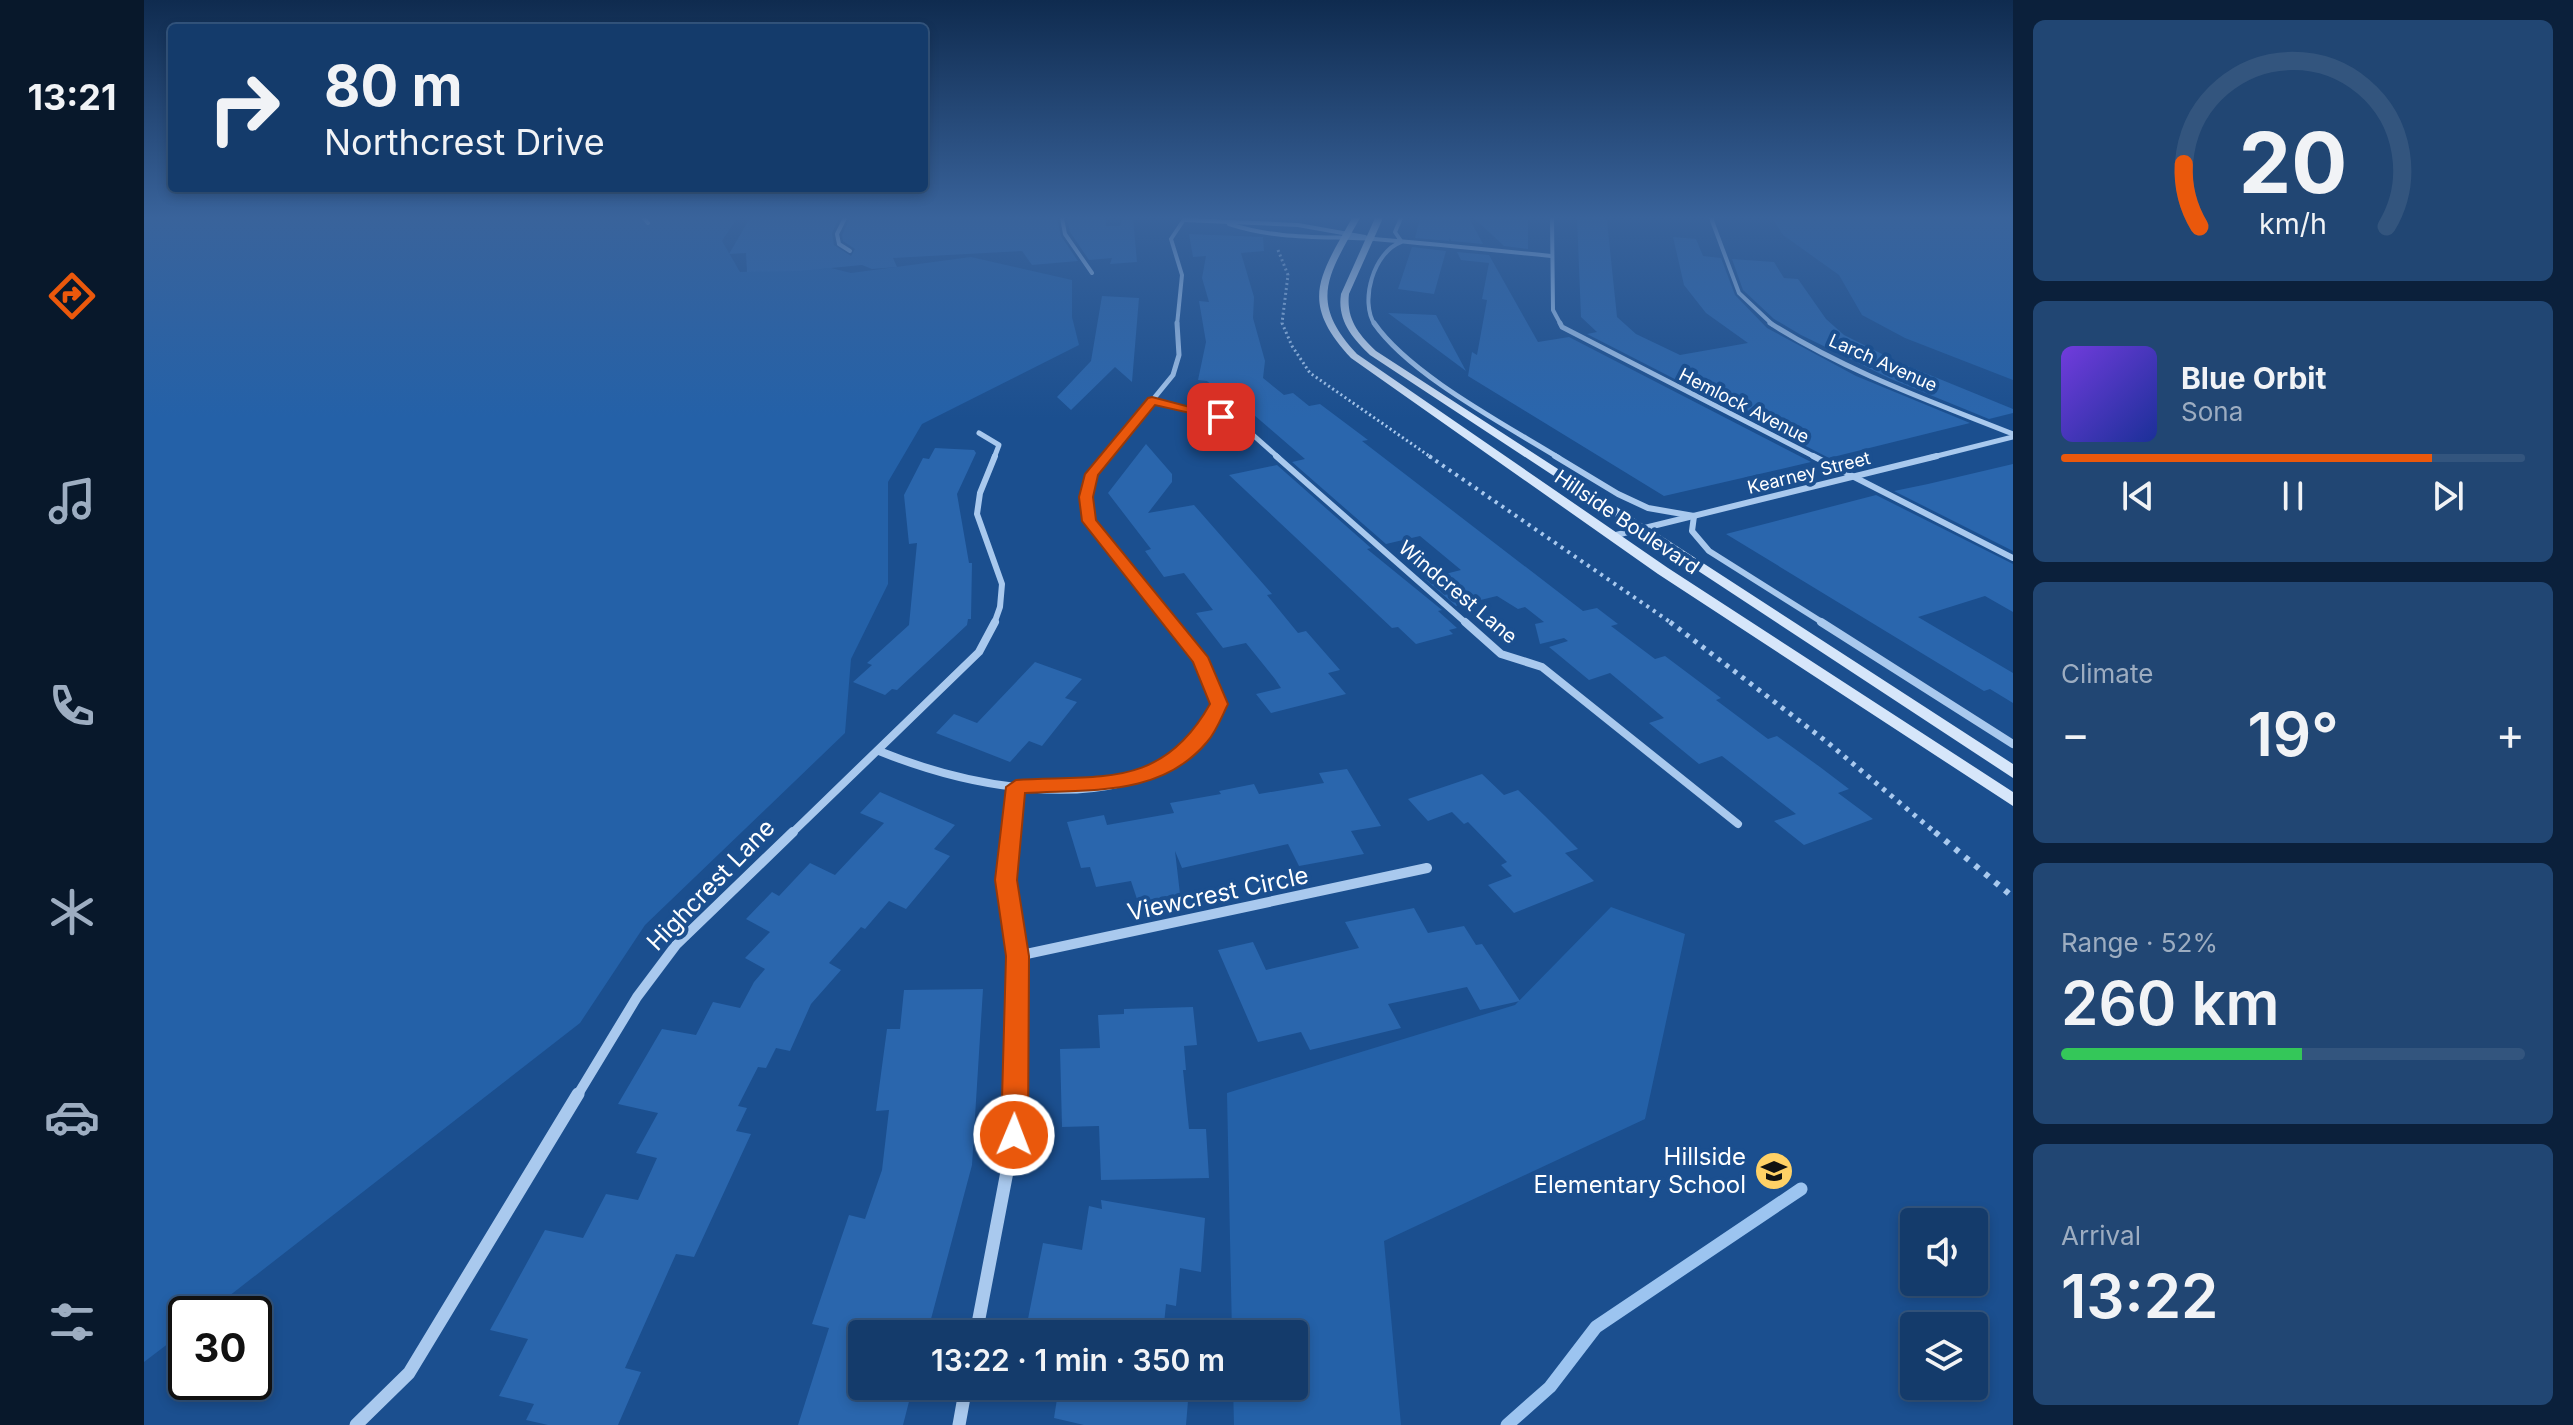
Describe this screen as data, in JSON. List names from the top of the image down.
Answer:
{
  "streets": {
    "main road": ["Hillside Boulevard"],
    "street": [
      "Larch Avenue",
      "Hemlock Avenue",
      "Kearney Street",
      "Windcrest Lane",
      "Highcrest Lane",
      "Viewcrest Circle"
    ]
  },
  "crossings": [
    ["Larch Avenue", "Kearney Street"],
    ["Hemlock Avenue", "Kearney Street"],
    ["Kearney Street", "Hillside Boulevard"]
  ],
  "places": {
    "school or university": ["Hillside Elementary School"]
  },
  "page": {
    "tabs": "13:21",
    "turn": ["80 m", "Northcrest Drive"],
    "song": ["Blue Orbit", "Sona"],
    "tile": [
      "Climate",
      ["Range · 52%", "260 km"],
      ["Arrival", "13:22"]
    ],
    "heat": ["−", "19°", "+"],
    "limit": "30",
    "trip": "13:22 · 1 min · 350 m",
    "gauge": ["20", "km/h"]
  }
}
